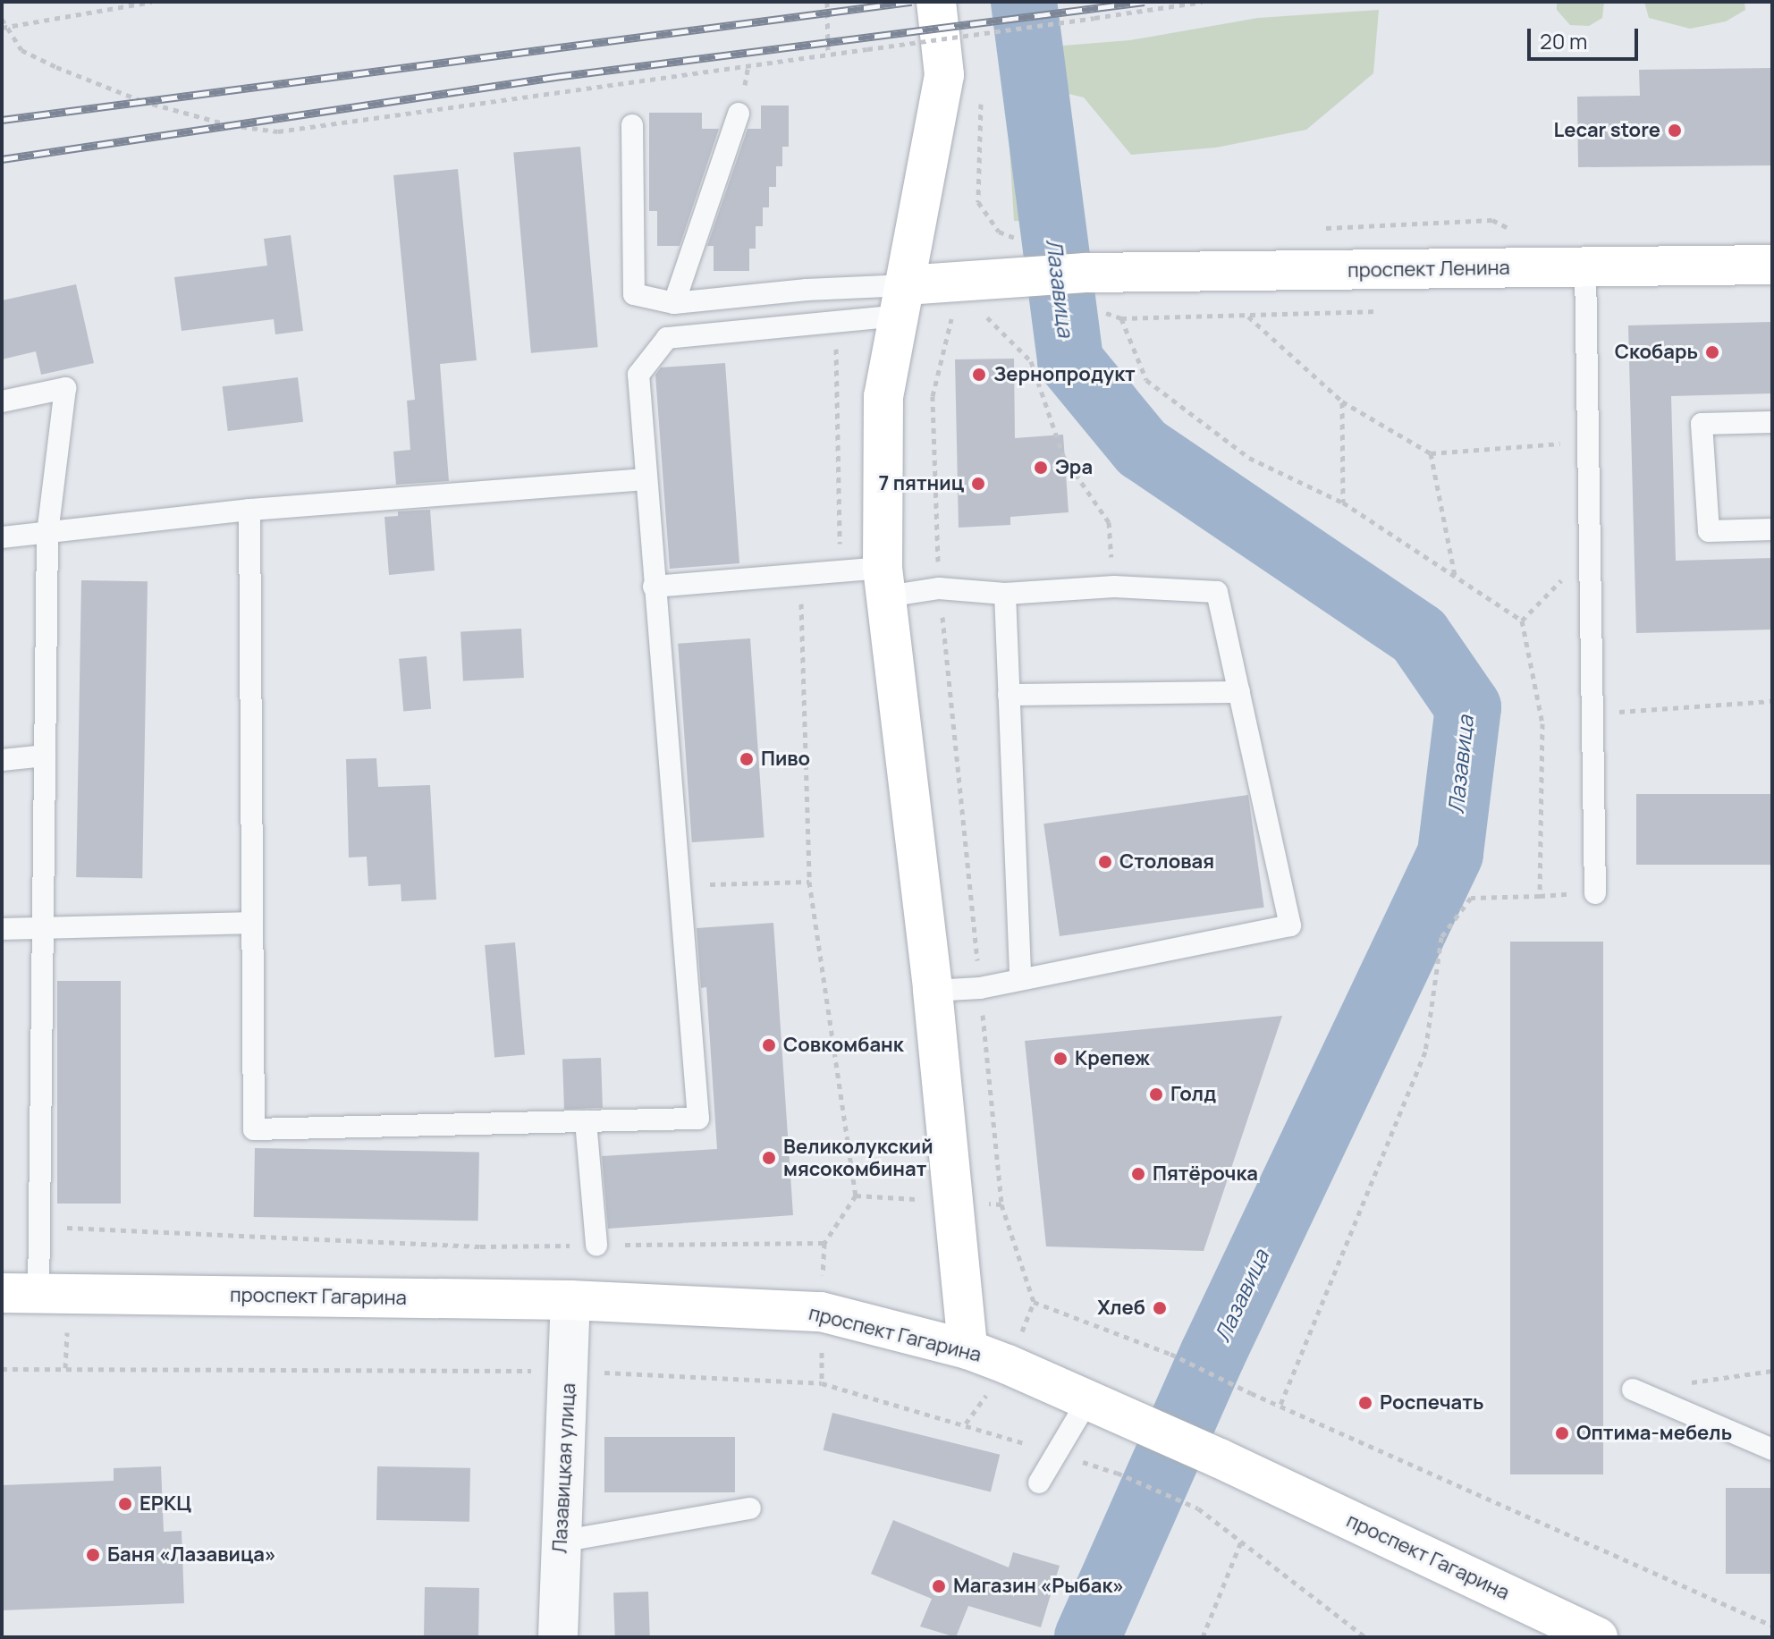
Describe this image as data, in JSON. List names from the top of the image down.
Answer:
{
  "streets": {
    "main road": ["проспект Ленина", "проспект Гагарина"],
    "street": ["Лазавицкая улица"]
  },
  "crossings": [
    ["проспект Гагарина", "Лазавицкая улица"]
  ],
  "water": ["Лазавица"],
  "places": [
    "Lecar store",
    "Скобарь",
    "Зернопродукт",
    "Эра",
    "7 пятниц",
    "Пиво",
    "Столовая",
    "Совкомбанк",
    "Крепеж",
    "Голд",
    "Великолукский мясокомбинат",
    "Пятёрочка",
    "Хлеб",
    "Роспечать",
    "Оптима-мебель",
    "ЕРКЦ",
    "Баня «Лазавица»",
    "Магазин «Рыбак»"
  ],
  "scale_bar": "20 m"
}
